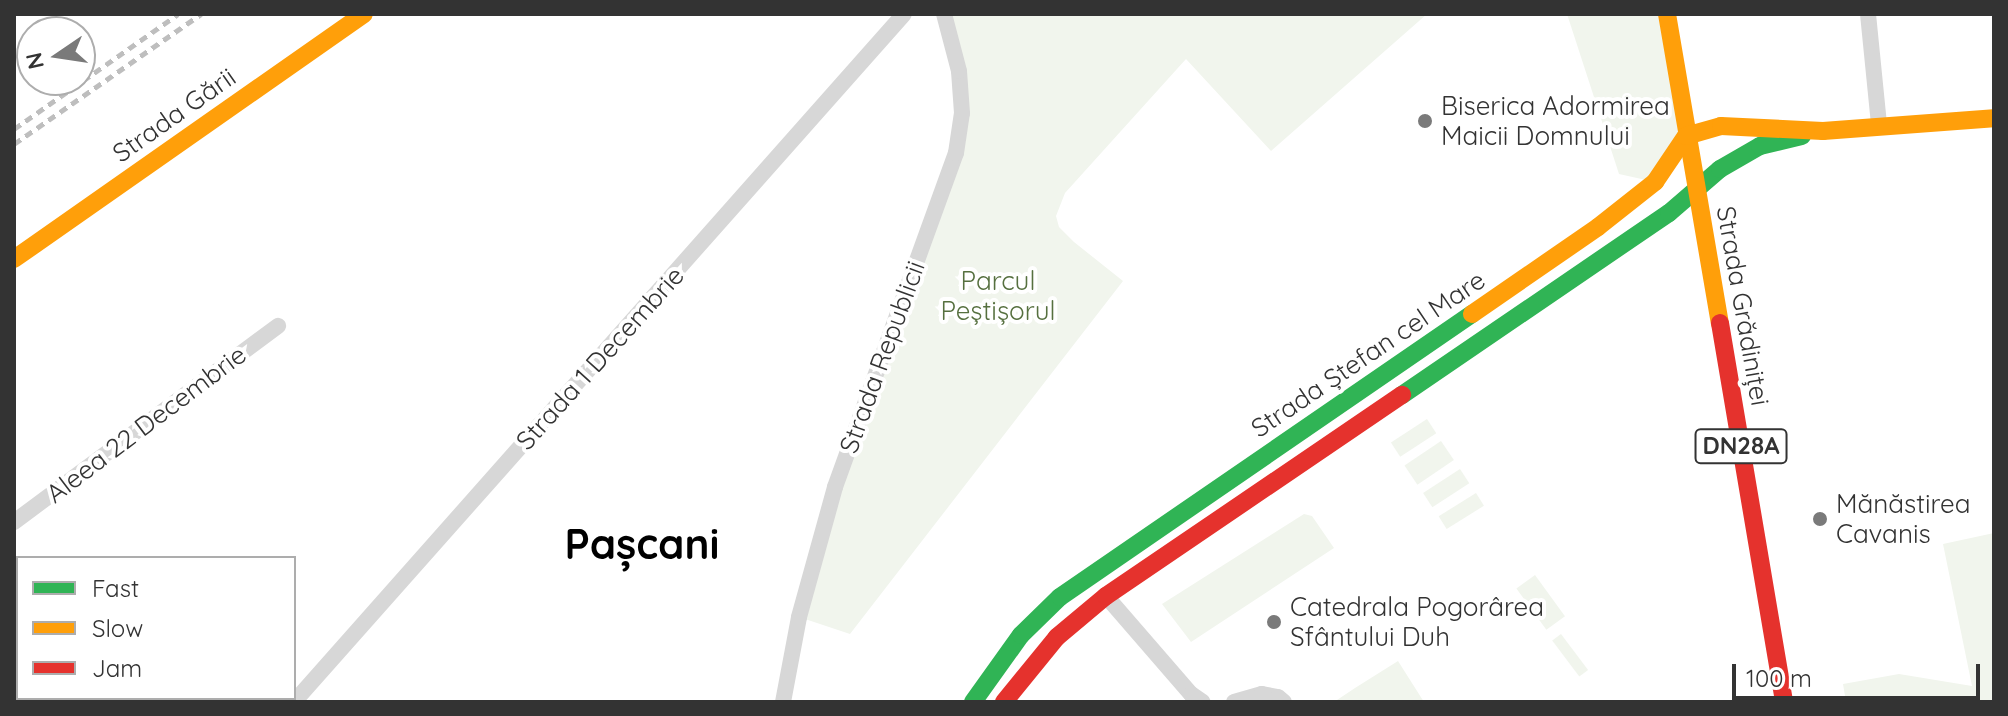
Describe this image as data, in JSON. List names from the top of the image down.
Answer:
{
  "streets": {
    "main road": [
      "Strada Gării",
      "Strada Grădiniței",
      "Strada Ștefan cel Mare",
      "DN28A"
    ],
    "street": ["Strada Republicii", "Strada 1 Decembrie", "Aleea 22 Decembrie"]
  },
  "crossings": [
    ["Strada Grădiniței", "Strada Ștefan cel Mare"]
  ],
  "districts": ["Pașcani"],
  "parks": ["Parcul Peștișorul"],
  "places": ["Biserica Adormirea Maicii Domnului", "Mănăstirea Cavanis", "Catedrala Pogorârea Sfântului Duh"],
  "legend": ["Fast", "Slow", "Jam"],
  "scale_bar": "100 m",
  "north": "left"
}
